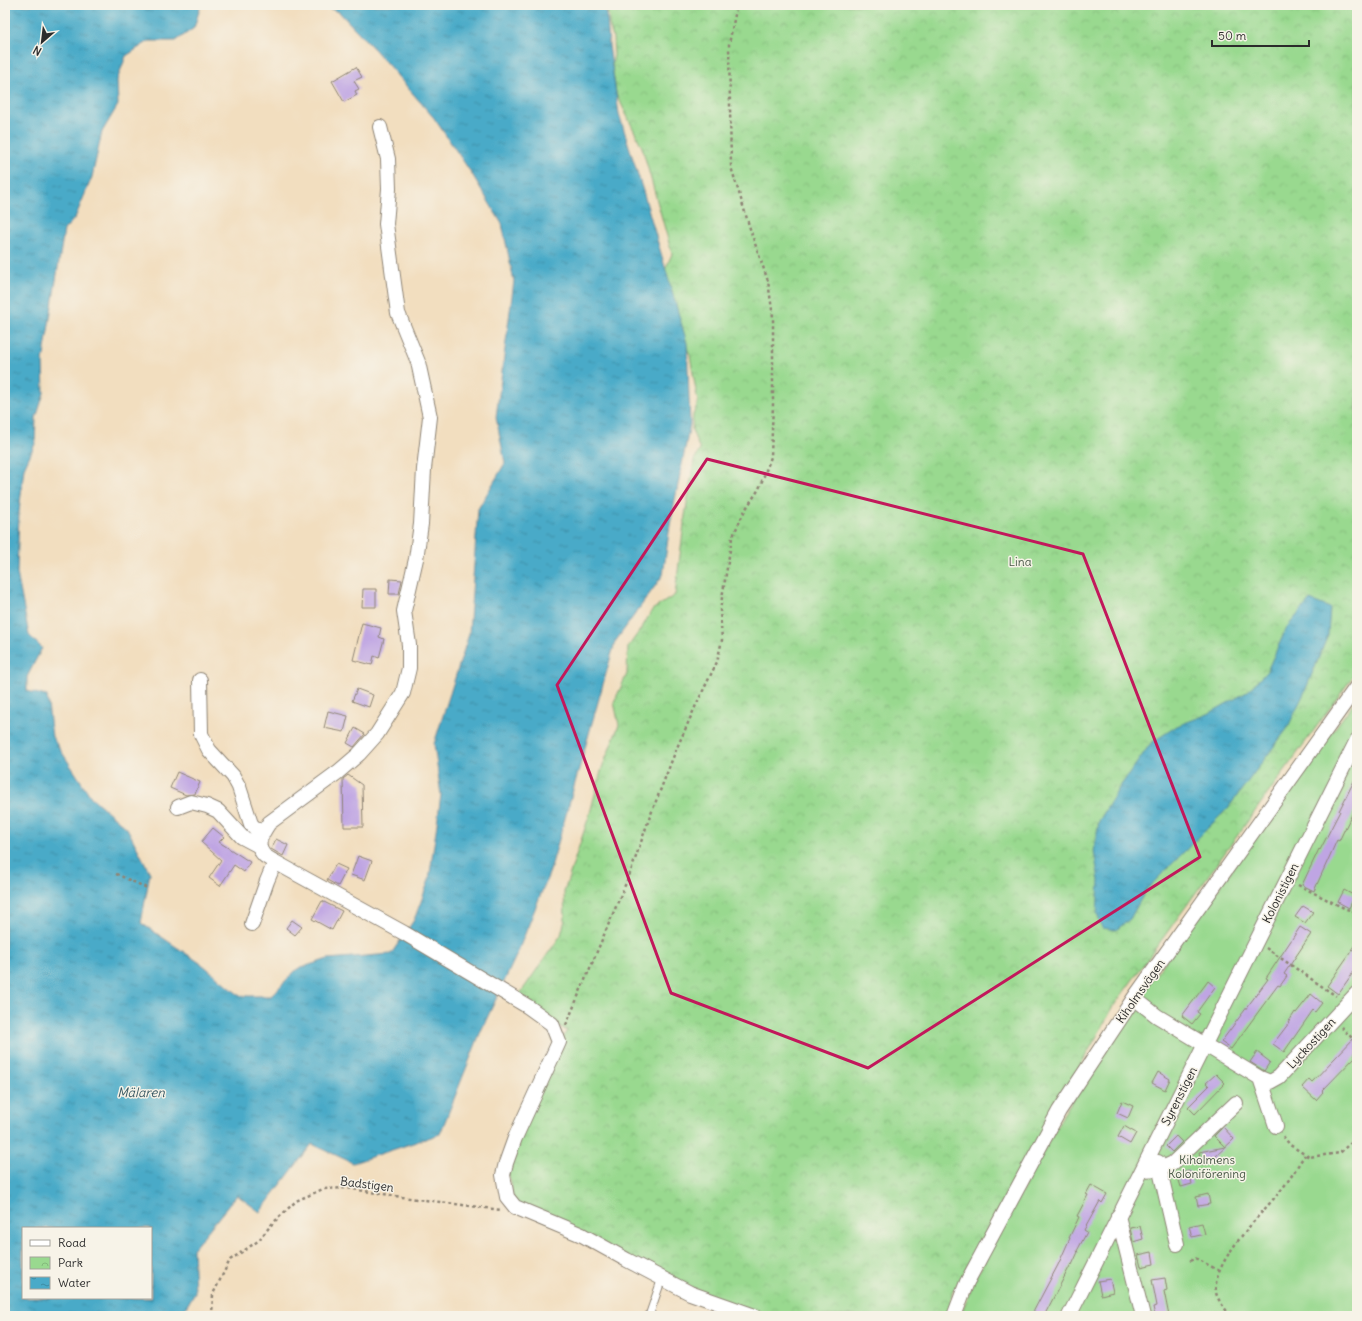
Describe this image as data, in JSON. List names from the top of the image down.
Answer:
{
  "streets": {
    "street": [
      "Kolonistigen",
      "Kiholmsvägen",
      "Lyckostigen",
      "Syrenstigen"
    ],
    "path": ["Badstigen"]
  },
  "crossings": [
    ["Kolonistigen", "Lyckostigen"],
    ["Kolonistigen", "Syrenstigen"],
    ["Kiholmsvägen", "Lyckostigen"],
    ["Lyckostigen", "Syrenstigen"]
  ],
  "water": ["Mälaren"],
  "parks": ["Lina", "Kiholmens Koloniförening"],
  "legend": ["Road", "Park", "Water"],
  "scale_bar": "50 m",
  "north": "bottom left"
}
